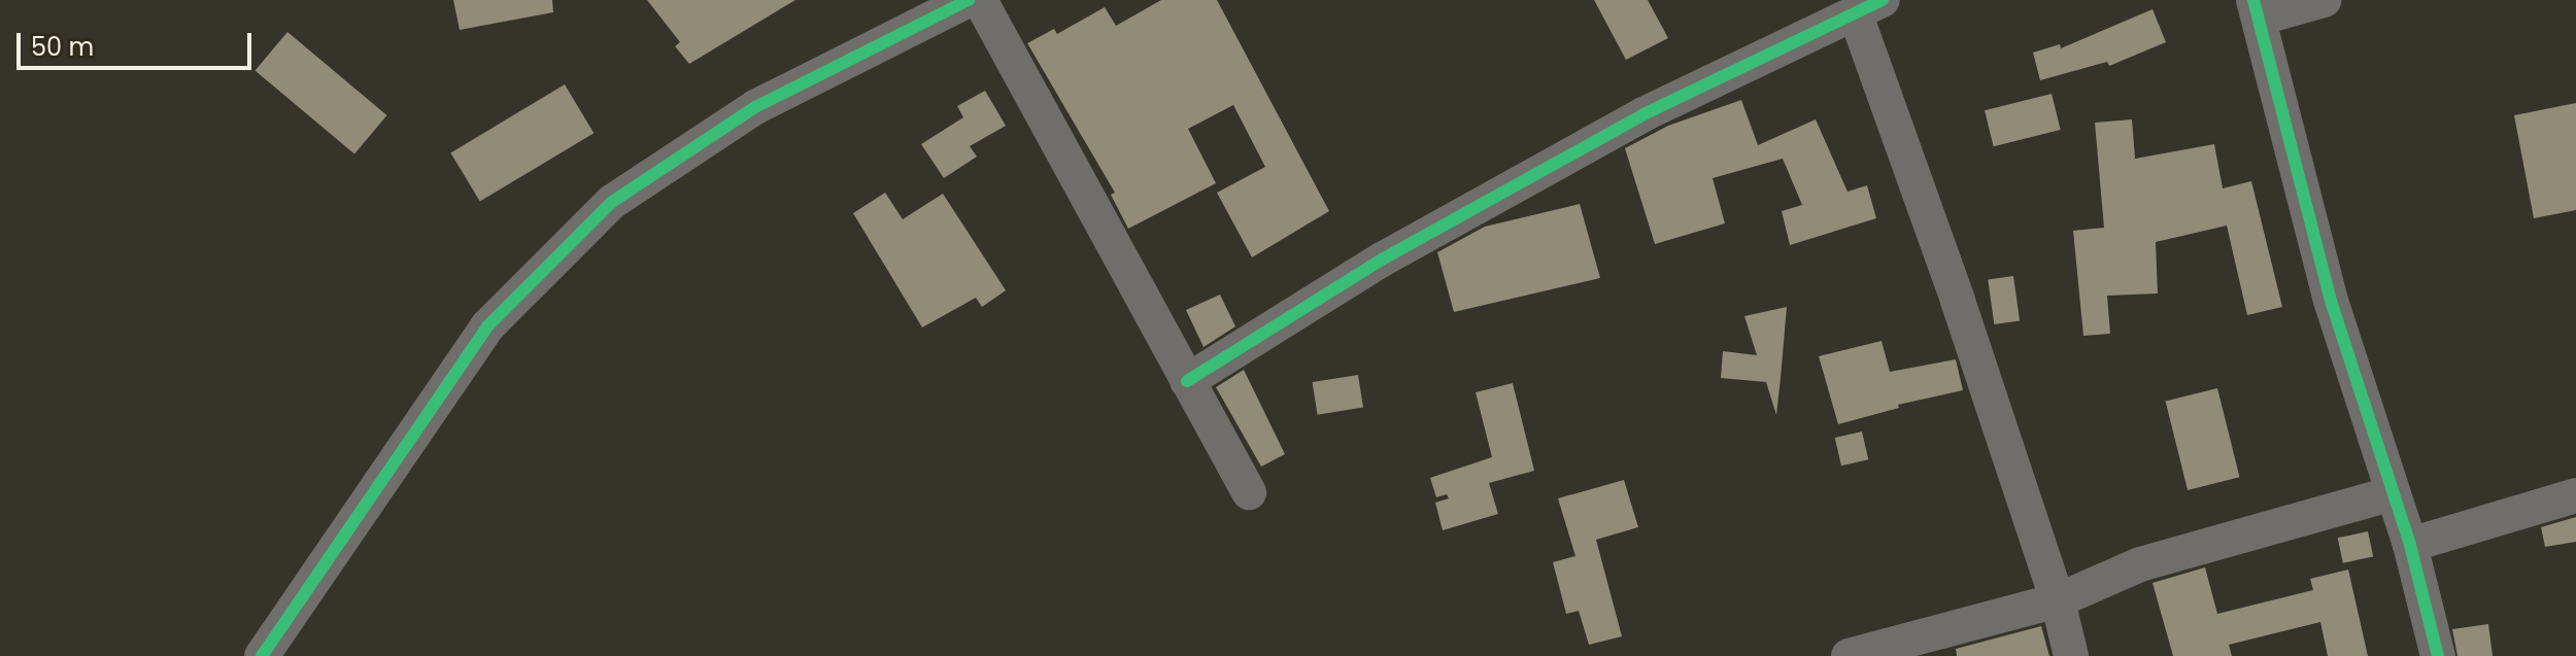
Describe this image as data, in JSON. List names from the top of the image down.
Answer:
{
  "scale_bar": "50 m"
}
